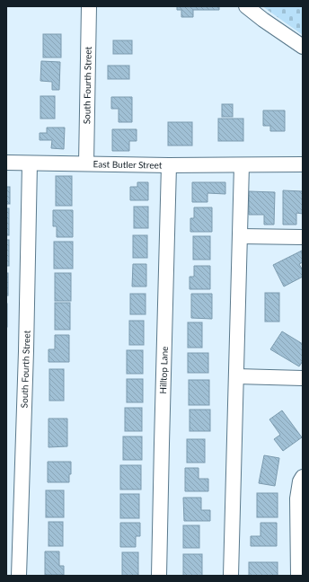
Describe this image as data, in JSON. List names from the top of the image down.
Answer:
{
  "streets": {
    "street": ["South Fourth Street", "East Butler Street", "Hilltop Lane"]
  },
  "crossings": [
    ["South Fourth Street", "East Butler Street"],
    ["East Butler Street", "Hilltop Lane"]
  ]
}
